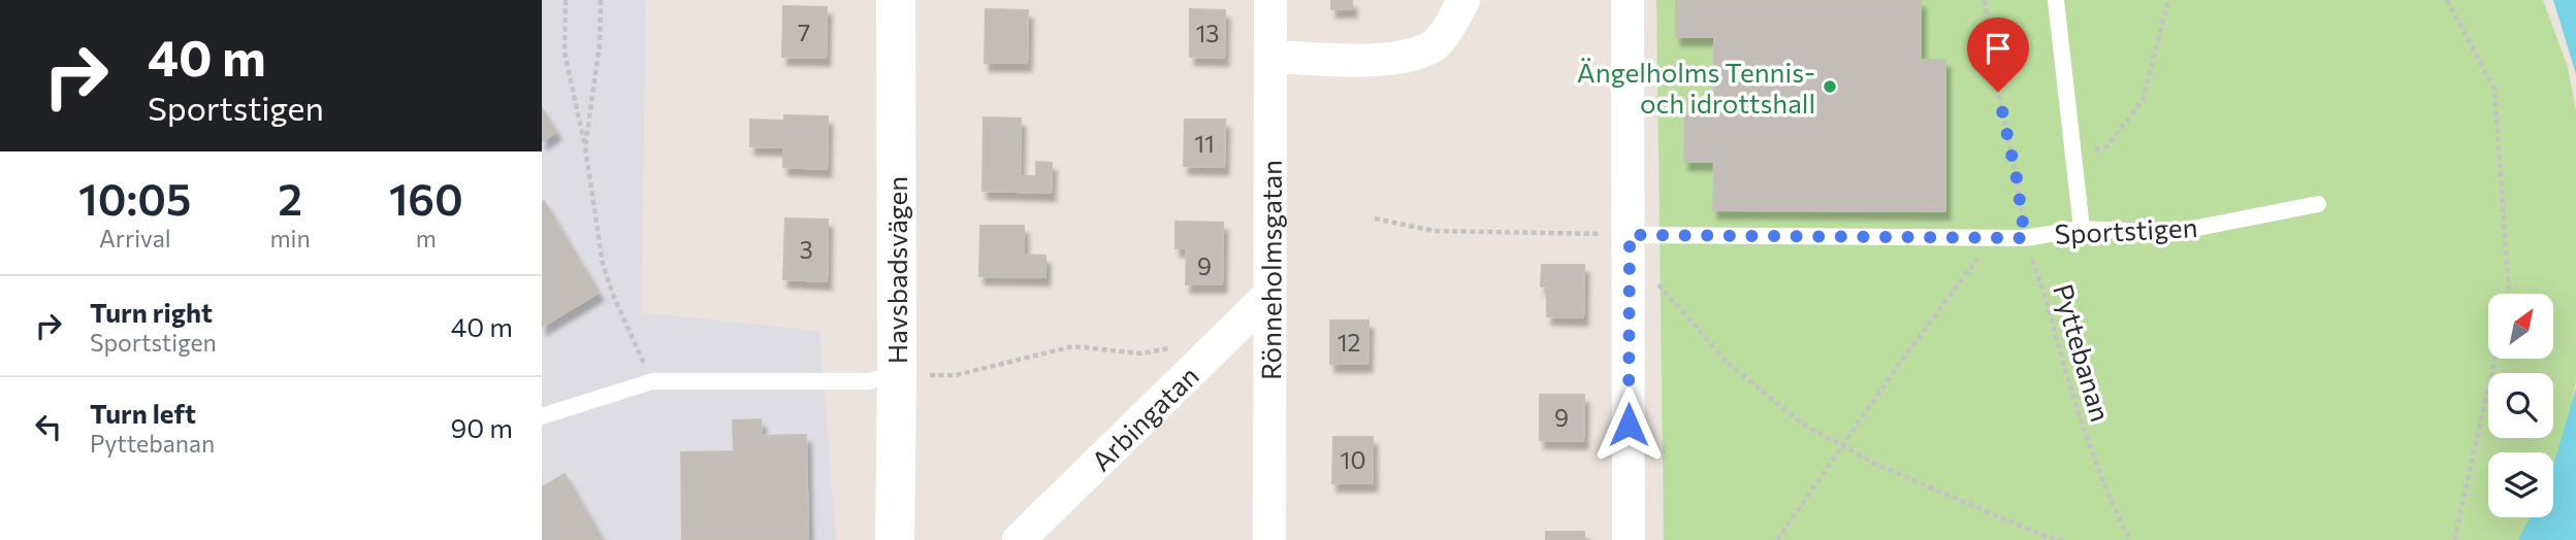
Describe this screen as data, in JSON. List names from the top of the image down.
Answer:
{
  "streets": {
    "street": ["Havsbadsvägen", "Rönneholmsgatan", "Arbingatan"],
    "lane": ["Sportstigen"],
    "path": ["Pyttebanan"]
  },
  "crossings": [
    ["Sportstigen", "Pyttebanan"],
    ["Rönneholmsgatan", "Arbingatan"]
  ],
  "places": ["Ängelholms Tennis- och idrottshall"],
  "house_numbers": [
    "7",
    "13",
    "11",
    "3",
    "9",
    "12",
    "9",
    "10"
  ],
  "north": "top right",
  "page": {
    "turn": ["40 m", "Sportstigen"],
    "eta": [
      "10:05",
      "Arrival",
      "2",
      "min",
      "160",
      "m"
    ],
    "list": [
      {
        "name": "Turn right",
        "note": "Sportstigen",
        "value": "40 m"
      },
      {
        "name": "Turn left",
        "note": "Pyttebanan",
        "value": "90 m"
      }
    ]
  }
}
